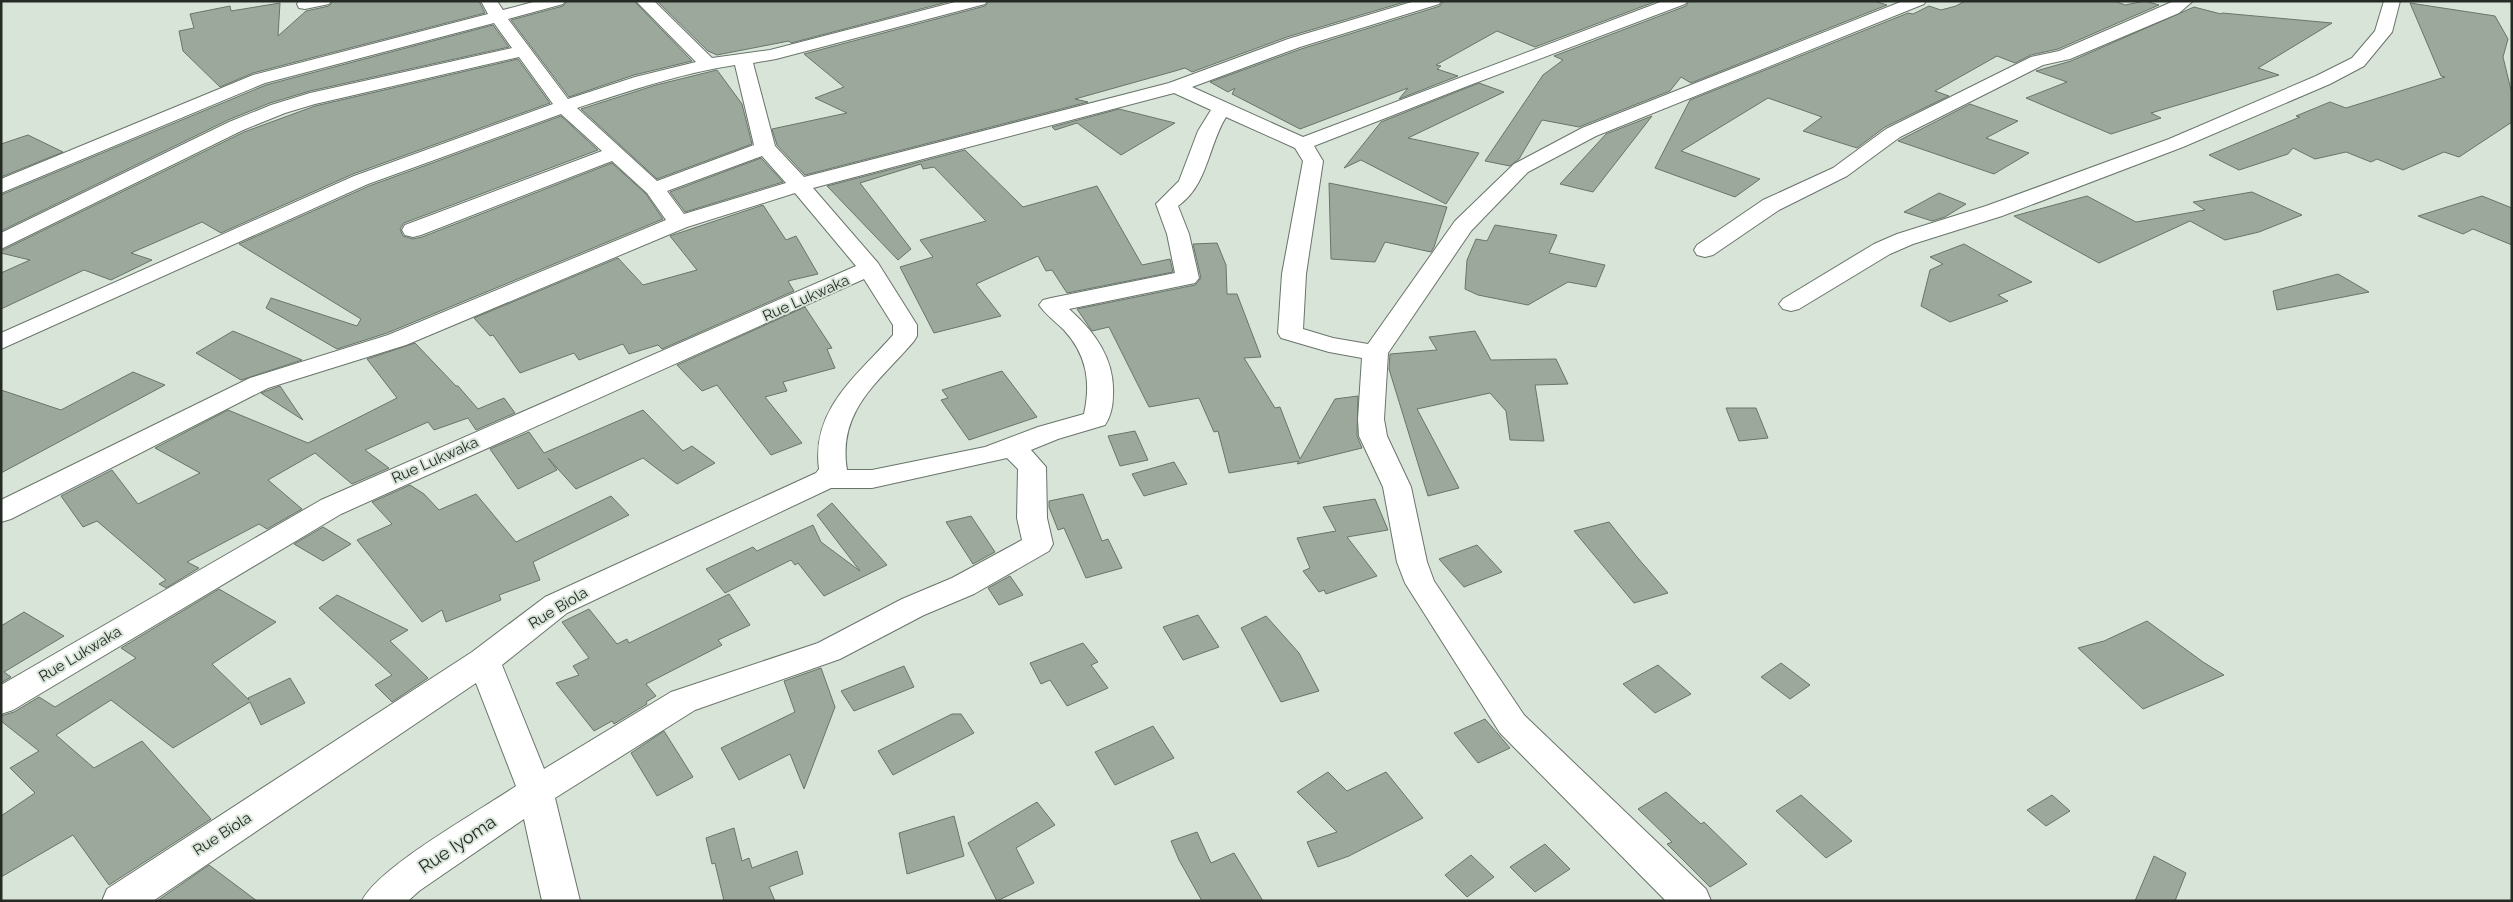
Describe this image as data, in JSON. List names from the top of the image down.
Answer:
{
  "streets": {
    "street": ["Rue Lukwaka", "Rue Biola", "Rue Iyoma"]
  }
}
